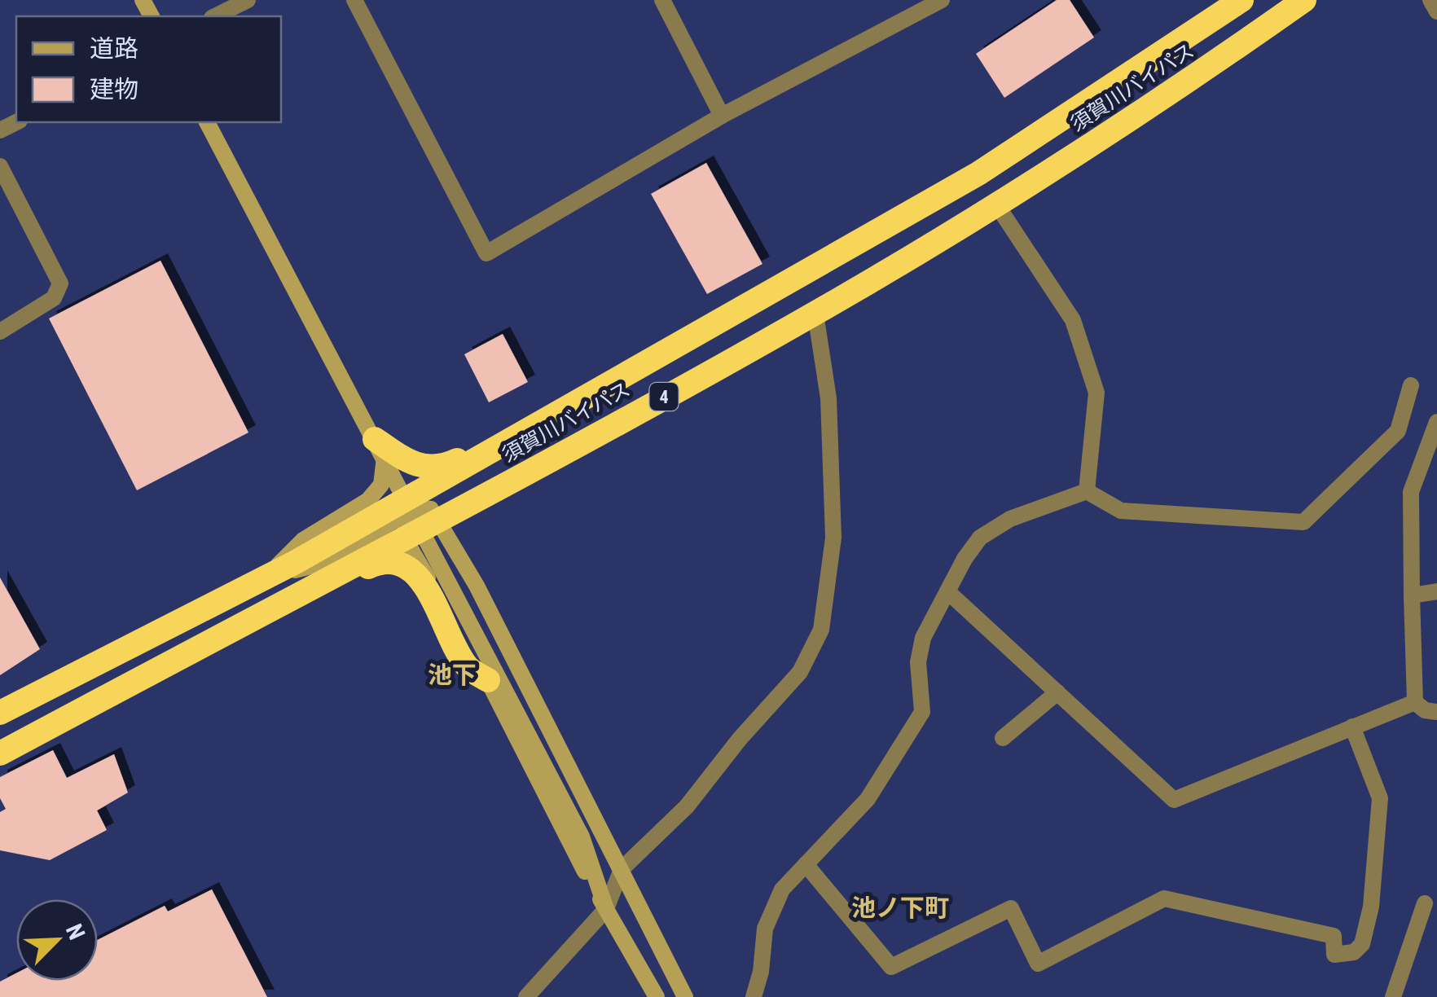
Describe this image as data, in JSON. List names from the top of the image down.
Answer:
{
  "streets": {
    "highway": ["須賀川バイパス", "4"]
  },
  "districts": ["池下", "池ノ下町"],
  "legend": ["道路", "建物"],
  "north": "top right"
}
